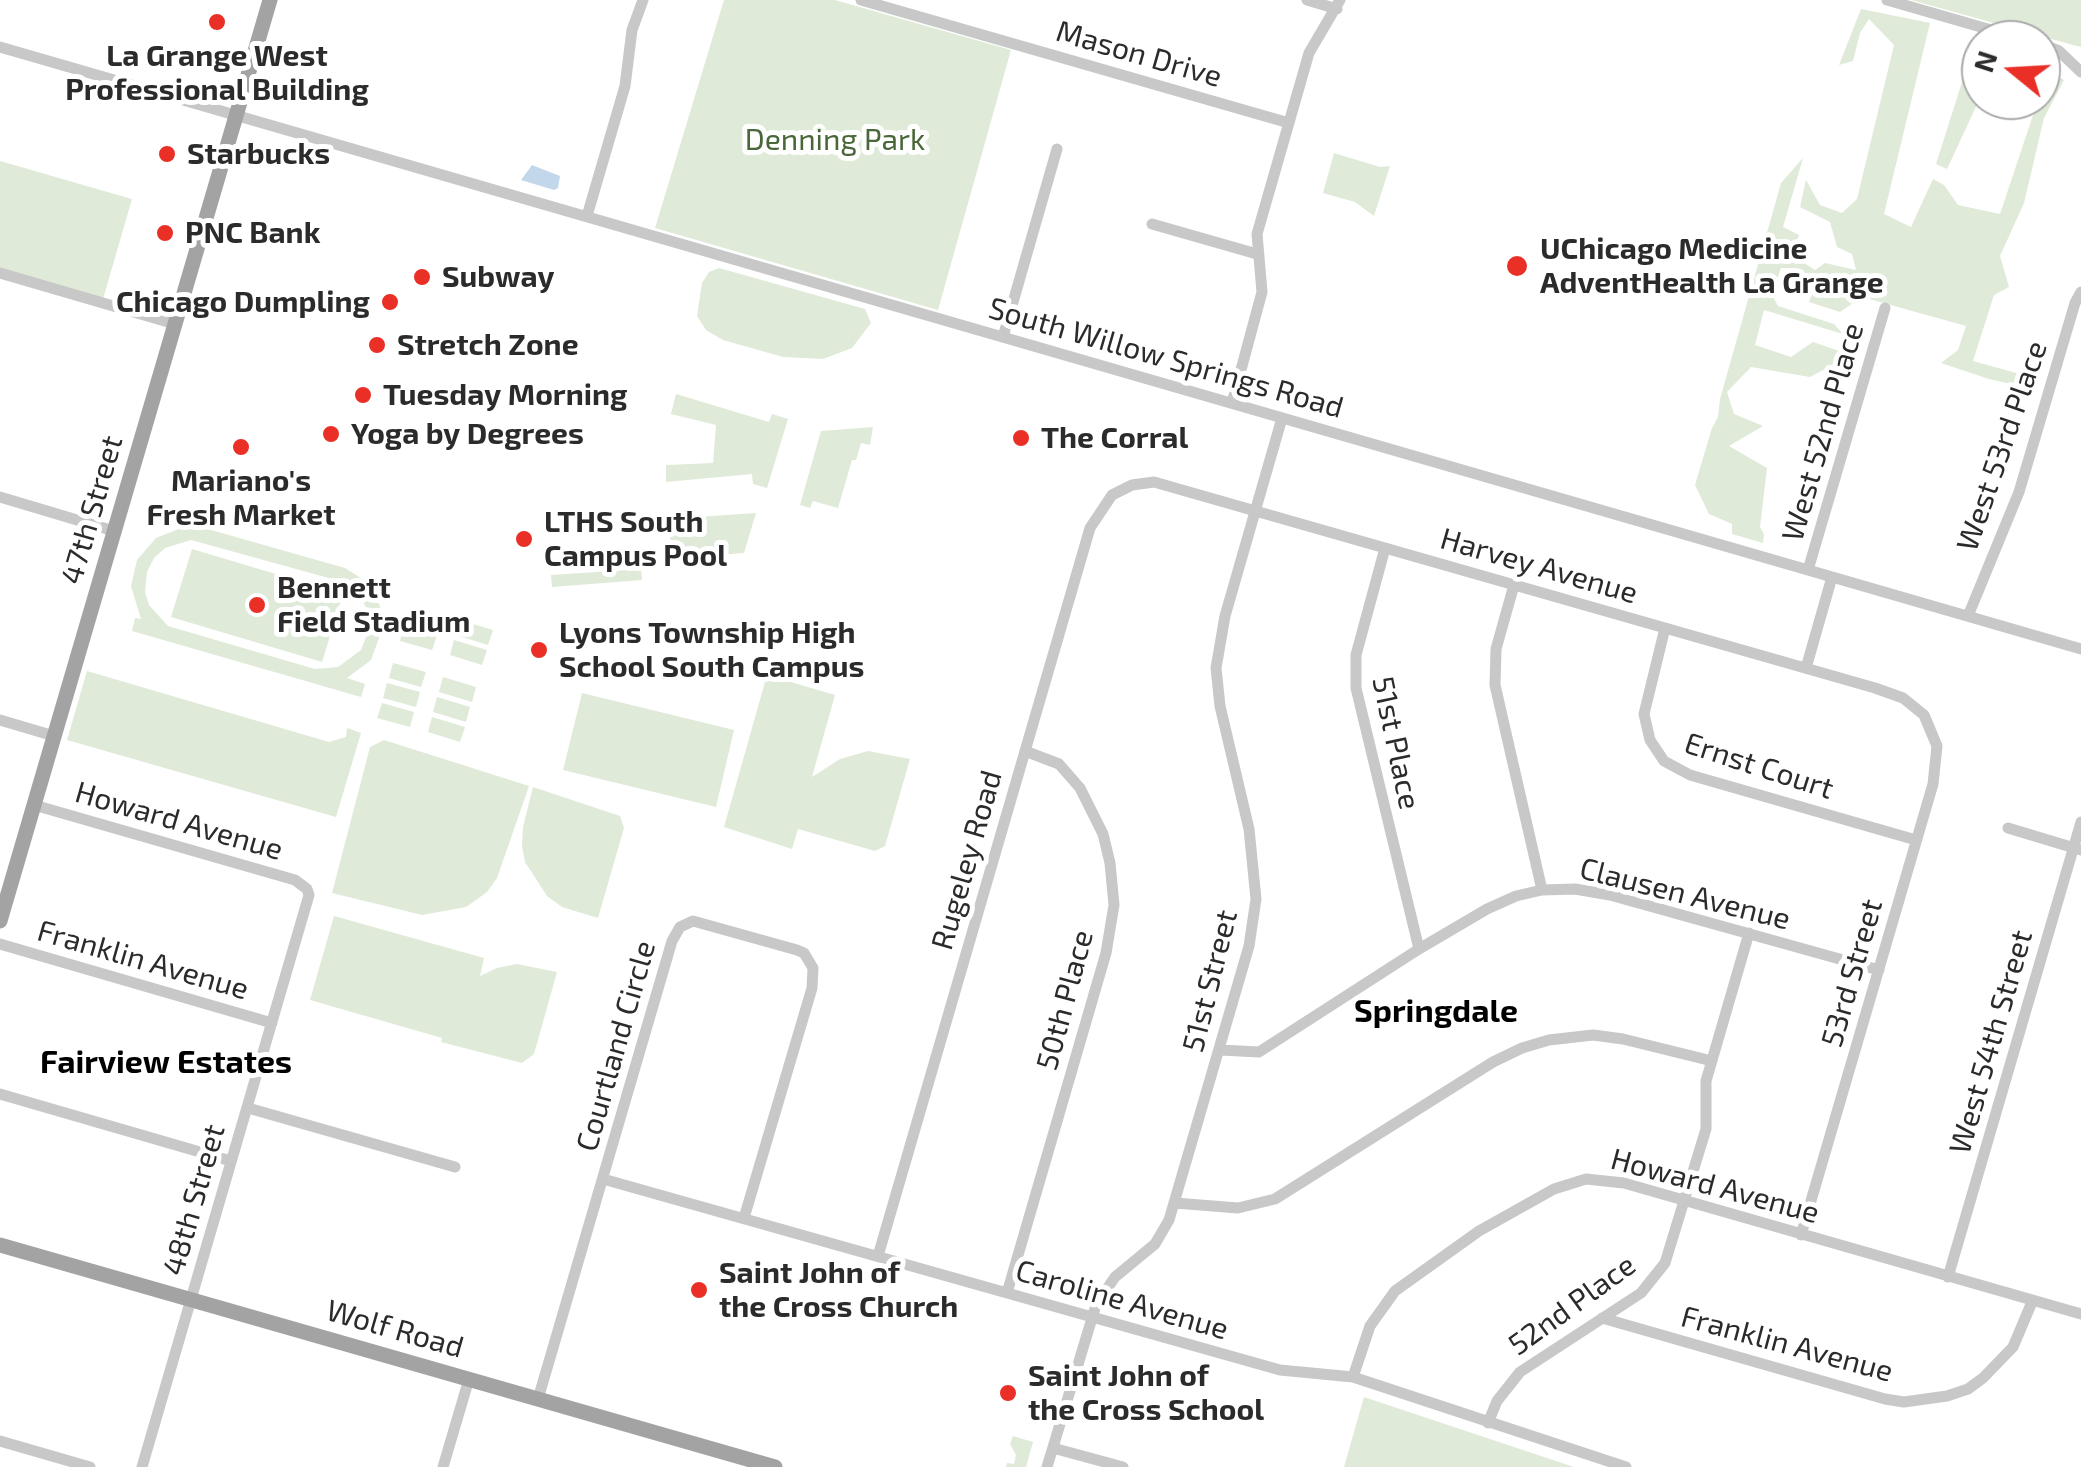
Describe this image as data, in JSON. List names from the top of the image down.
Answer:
{
  "streets": {
    "main road": ["47th Street", "Wolf Road"],
    "street": [
      "Mason Drive",
      "South Willow Springs Road",
      "West 52nd Place",
      "West 53rd Place",
      "Harvey Avenue",
      "51st Place",
      "Ernst Court",
      "Howard Avenue",
      "Rugeley Road",
      "Clausen Avenue",
      "Franklin Avenue",
      "53rd Street",
      "51st Street",
      "50th Place",
      "West 54th Street",
      "Courtland Circle",
      "48th Street",
      "Caroline Avenue",
      "52nd Place"
    ]
  },
  "crossings": [
    ["South Willow Springs Road", "West 52nd Place"],
    ["South Willow Springs Road", "West 53rd Place"],
    ["South Willow Springs Road", "47th Street"],
    ["South Willow Springs Road", "51st Street"],
    ["47th Street", "Howard Avenue"],
    ["Harvey Avenue", "51st Place"],
    ["Harvey Avenue", "Ernst Court"],
    ["Harvey Avenue", "Rugeley Road"],
    ["Harvey Avenue", "53rd Street"],
    ["Harvey Avenue", "51st Street"],
    ["51st Place", "Clausen Avenue"],
    ["Ernst Court", "53rd Street"],
    ["Howard Avenue", "Franklin Avenue"],
    ["Howard Avenue", "53rd Street"],
    ["Howard Avenue", "West 54th Street"],
    ["Howard Avenue", "48th Street"],
    ["Howard Avenue", "Caroline Avenue"],
    ["Howard Avenue", "52nd Place"],
    ["Rugeley Road", "50th Place"],
    ["Rugeley Road", "Caroline Avenue"],
    ["Clausen Avenue", "53rd Street"],
    ["Clausen Avenue", "51st Street"],
    ["Clausen Avenue", "52nd Place"],
    ["Franklin Avenue", "48th Street"],
    ["Franklin Avenue", "52nd Place"],
    ["51st Street", "Caroline Avenue"],
    ["50th Place", "Caroline Avenue"],
    ["Courtland Circle", "Caroline Avenue"],
    ["Courtland Circle", "Wolf Road"],
    ["48th Street", "Wolf Road"],
    ["Caroline Avenue", "52nd Place"]
  ],
  "districts": ["Springdale", "Fairview Estates"],
  "parks": ["Denning Park"],
  "places": [
    "La Grange West Professional Building",
    "Starbucks",
    "PNC Bank",
    "UChicago Medicine AdventHealth La Grange",
    "Subway",
    "Chicago Dumpling",
    "Stretch Zone",
    "Tuesday Morning",
    "Yoga by Degrees",
    "The Corral",
    "Mariano's Fresh Market",
    "LTHS South Campus Pool",
    "Bennett Field Stadium",
    "Lyons Township High School South Campus",
    "Saint John of the Cross Church",
    "Saint John of the Cross School"
  ],
  "north": "left"
}
